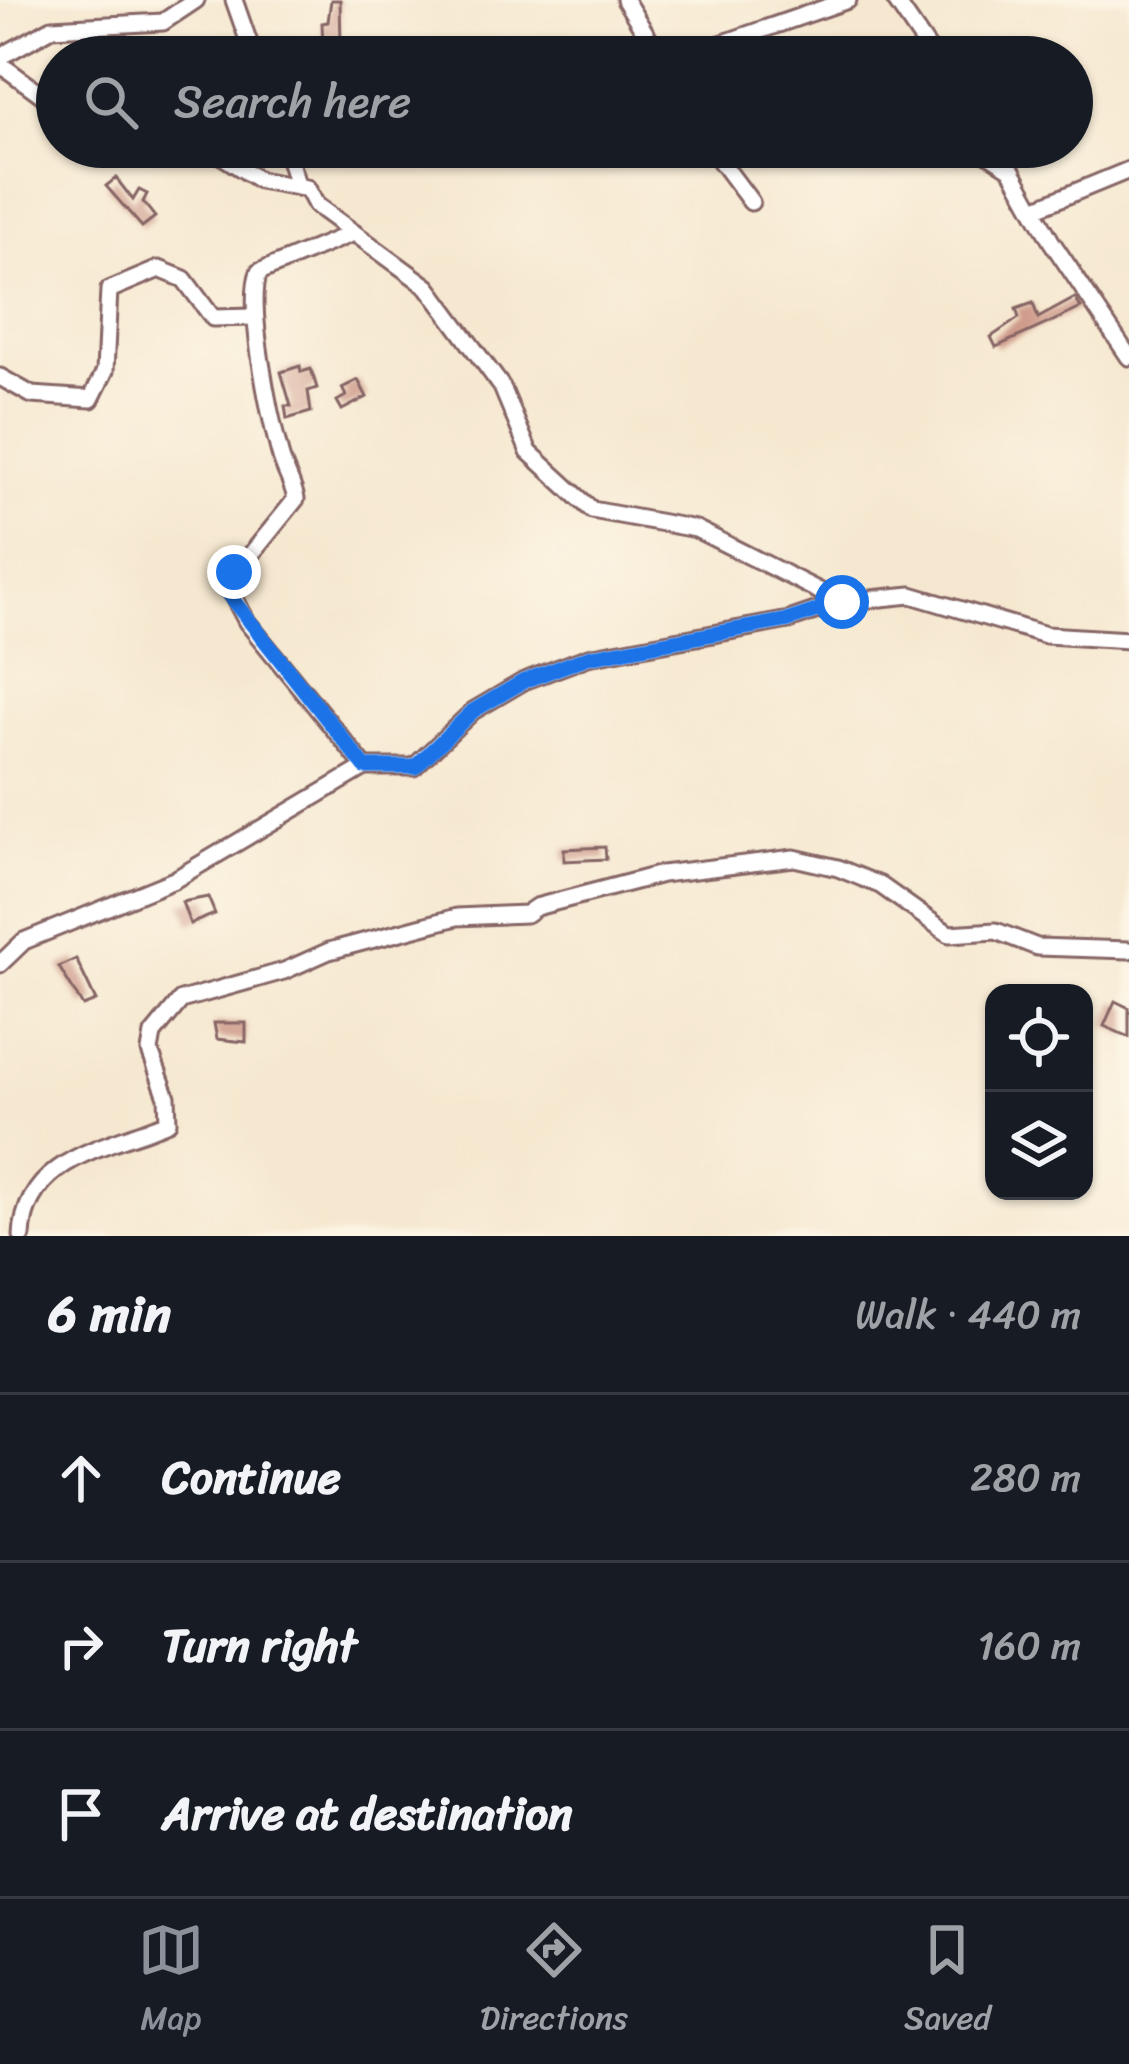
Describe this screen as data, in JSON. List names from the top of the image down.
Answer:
{
  "page": {
    "search": "Search here",
    "heading": ["6 min", "Walk · 440 m"],
    "list": [
      ["Continue", "280 m"],
      ["Turn right", "160 m"],
      "Arrive at destination"
    ],
    "nav": ["Map", "Directions", "Saved"]
  }
}
